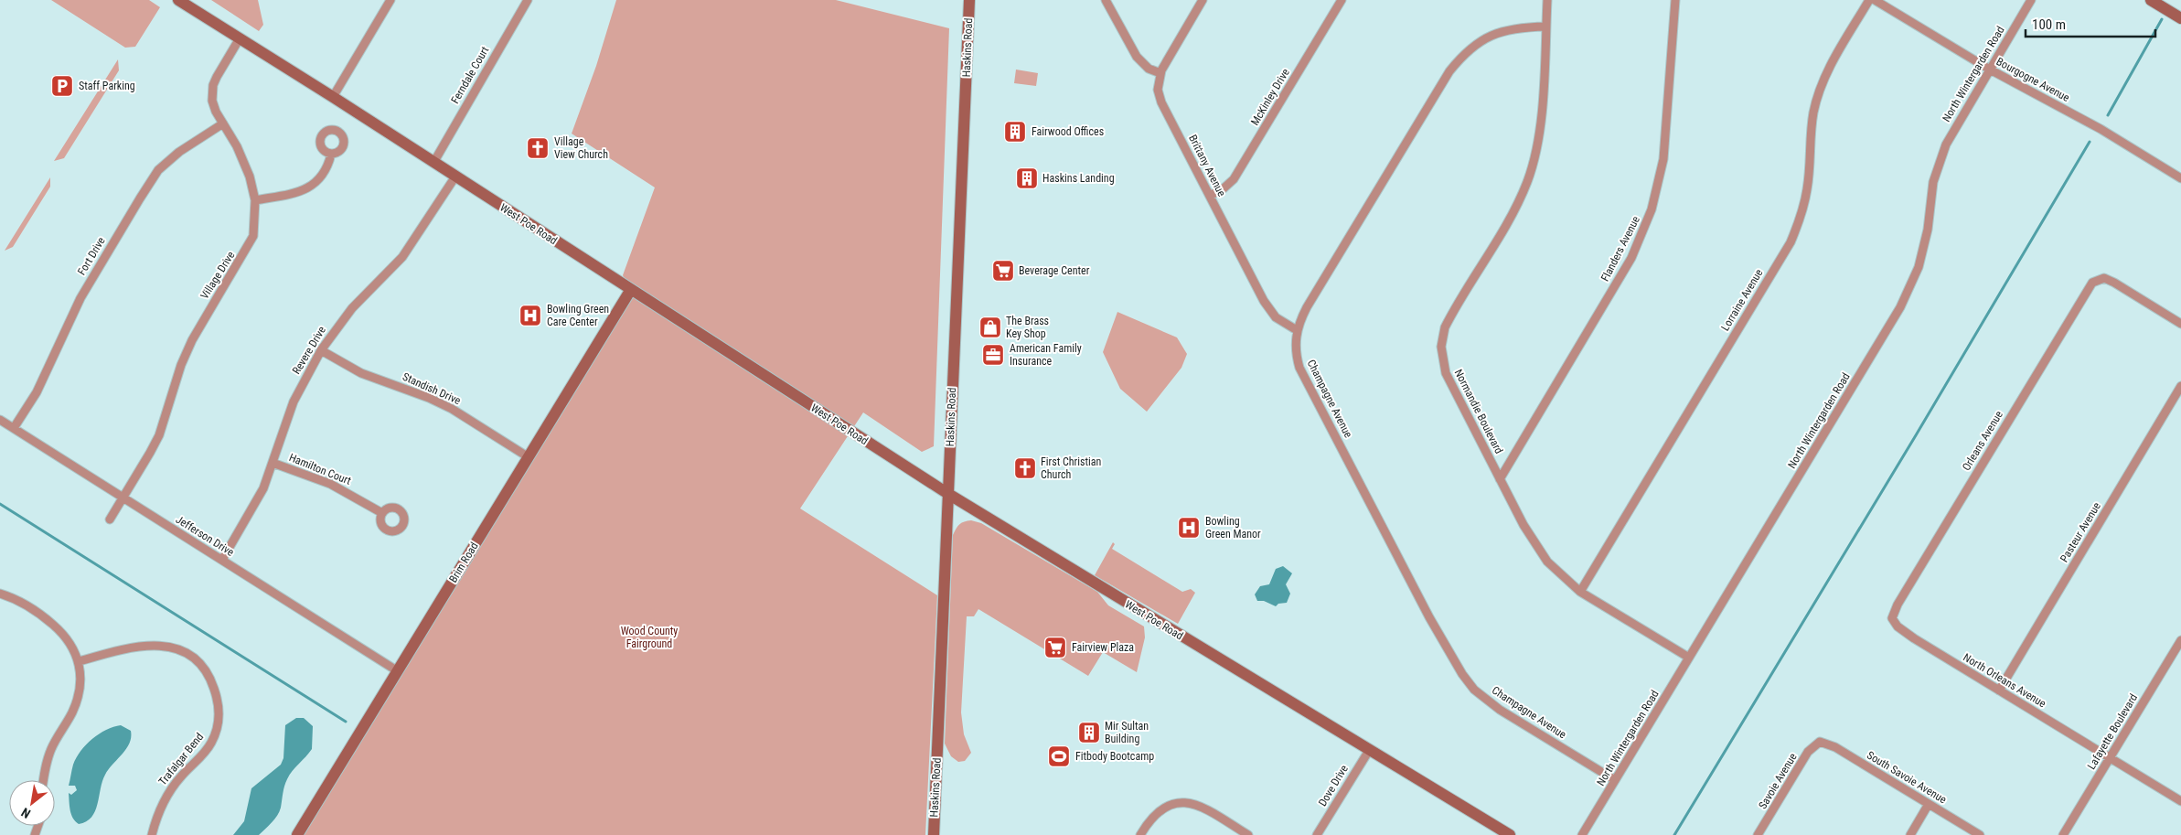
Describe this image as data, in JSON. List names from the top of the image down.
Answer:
{
  "streets": {
    "main road": ["Haskins Road", "West Poe Road", "Brim Road"],
    "street": [
      "North Wintergarden Road",
      "Ferndale Court",
      "Bourgogne Avenue",
      "McKinley Drive",
      "Brittany Avenue",
      "Flanders Avenue",
      "Fort Drive",
      "Village Drive",
      "Lorraine Avenue",
      "Revere Drive",
      "Standish Drive",
      "Champagne Avenue",
      "Normandie Boulevard",
      "Orleans Avenue",
      "Hamilton Court",
      "Pasteur Avenue",
      "Jefferson Drive",
      "North Orleans Avenue",
      "Lafayette Boulevard",
      "Trafalgar Bend",
      "South Savoie Avenue",
      "Savoie Avenue",
      "Dove Drive"
    ]
  },
  "crossings": [
    ["Haskins Road", "West Poe Road"],
    ["North Wintergarden Road", "Bourgogne Avenue"],
    ["North Wintergarden Road", "Champagne Avenue"],
    ["North Wintergarden Road", "Normandie Boulevard"],
    ["Ferndale Court", "West Poe Road"],
    ["McKinley Drive", "Brittany Avenue"],
    ["Brittany Avenue", "Champagne Avenue"],
    ["West Poe Road", "Village Drive"],
    ["West Poe Road", "Revere Drive"],
    ["West Poe Road", "Brim Road"],
    ["West Poe Road", "Dove Drive"],
    ["Flanders Avenue", "Normandie Boulevard"],
    ["Fort Drive", "Village Drive"],
    ["Fort Drive", "Jefferson Drive"],
    ["Village Drive", "Jefferson Drive"],
    ["Lorraine Avenue", "Normandie Boulevard"],
    ["Revere Drive", "Standish Drive"],
    ["Revere Drive", "Hamilton Court"],
    ["Revere Drive", "Jefferson Drive"],
    ["Standish Drive", "Brim Road"],
    ["Champagne Avenue", "Normandie Boulevard"],
    ["Orleans Avenue", "North Orleans Avenue"],
    ["Pasteur Avenue", "North Orleans Avenue"],
    ["Jefferson Drive", "Brim Road"],
    ["North Orleans Avenue", "Lafayette Boulevard"],
    ["South Savoie Avenue", "Savoie Avenue"]
  ],
  "parks": ["Wood County Fairground"],
  "places": {
    "parking": ["Staff Parking"],
    "building": ["Fairwood Offices", "Haskins Landing", "Mir Sultan Building"],
    "church": ["Village View Church", "First Christian Church"],
    "supermarket": ["Beverage Center", "Fairview Plaza"],
    "hospital": ["Bowling Green Care Center", "Bowling Green Manor"],
    "shop": ["The Brass Key Shop"],
    "office": ["American Family Insurance"],
    "sports": ["Fitbody Bootcamp"]
  },
  "scale_bar": "100 m",
  "north": "bottom left"
}
